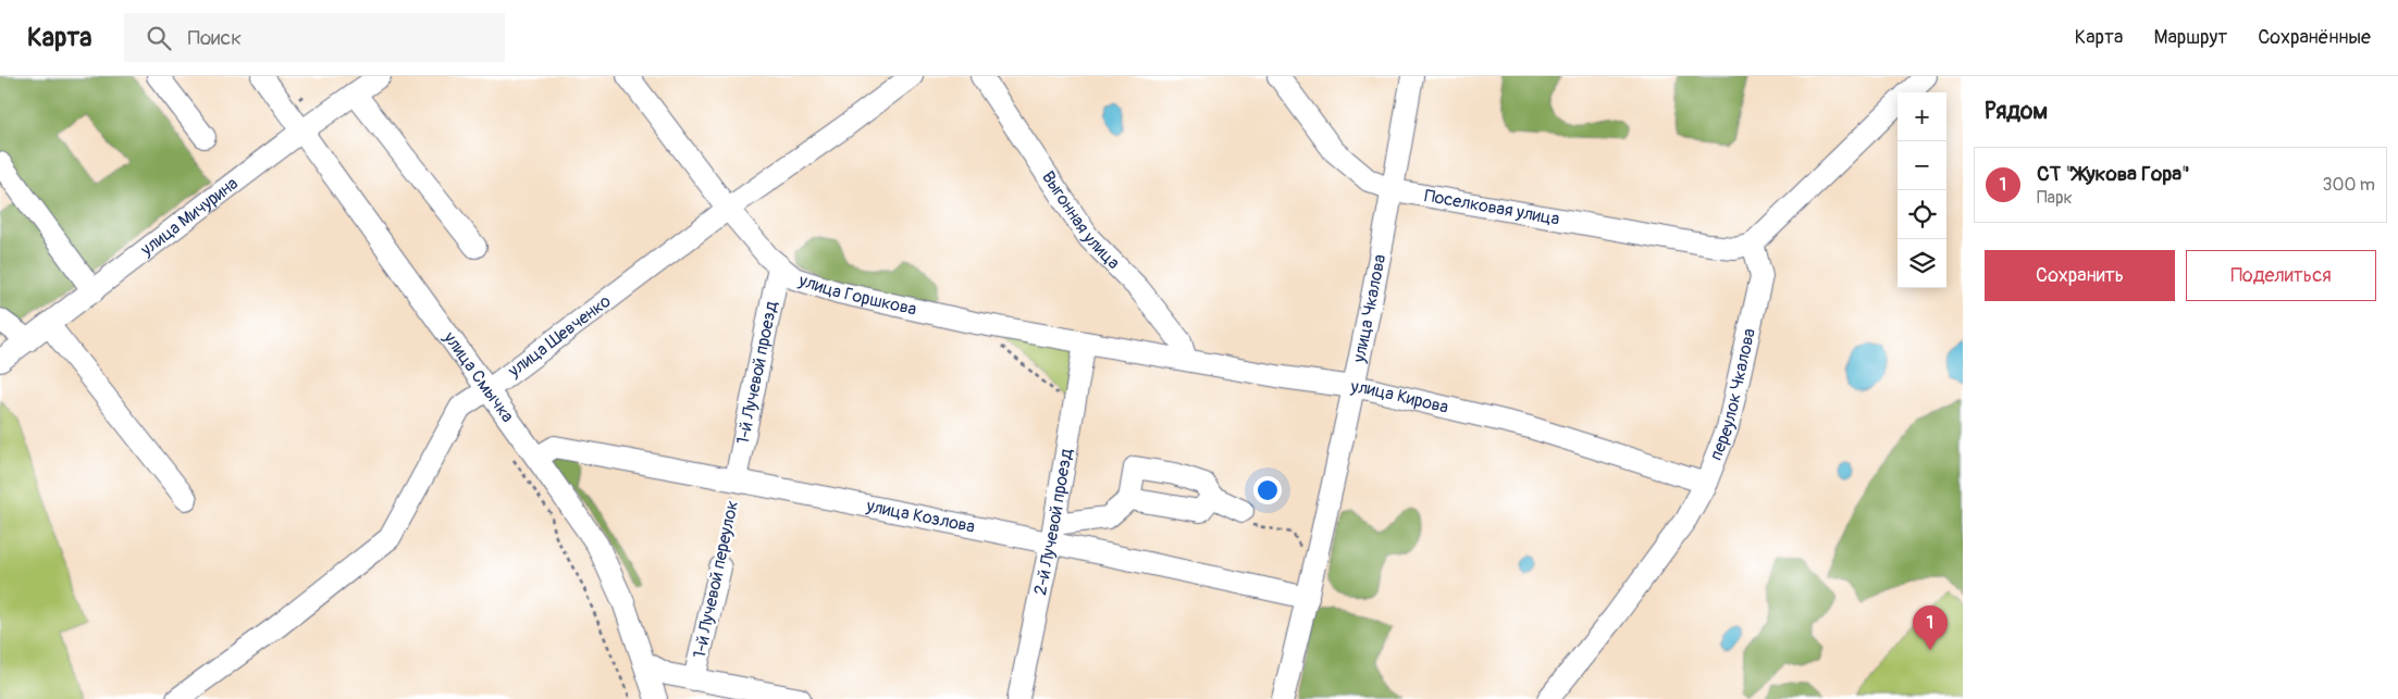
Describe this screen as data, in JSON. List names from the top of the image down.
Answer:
{
  "streets": {
    "street": [
      "Поселковая улица",
      "улица Мичурина",
      "Выгонная улица",
      "улица Горшкова",
      "улица Чкалова",
      "улица Шевченко",
      "1-й Лучевой проезд",
      "улица Смычка",
      "переулок Чкалова",
      "улица Кирова",
      "улица Козлова",
      "2-й Лучевой проезд",
      "1-й Лучевой переулок"
    ]
  },
  "crossings": [
    ["Поселковая улица", "улица Чкалова"],
    ["Поселковая улица", "переулок Чкалова"],
    ["улица Мичурина", "улица Смычка"],
    ["Выгонная улица", "улица Кирова"],
    ["улица Горшкова", "улица Шевченко"],
    ["улица Горшкова", "1-й Лучевой проезд"],
    ["улица Горшкова", "улица Кирова"],
    ["улица Горшкова", "2-й Лучевой проезд"],
    ["улица Чкалова", "улица Кирова"],
    ["улица Чкалова", "улица Козлова"],
    ["улица Шевченко", "улица Смычка"],
    ["1-й Лучевой проезд", "улица Козлова"],
    ["1-й Лучевой проезд", "1-й Лучевой переулок"],
    ["улица Смычка", "улица Козлова"],
    ["переулок Чкалова", "улица Кирова"],
    ["улица Кирова", "2-й Лучевой проезд"],
    ["улица Козлова", "2-й Лучевой проезд"],
    ["улица Козлова", "1-й Лучевой переулок"]
  ],
  "page": {
    "header": "Карта",
    "search": "Поиск",
    "nav": ["Карта", "Маршрут", "Сохранённые"],
    "heading": "Рядом",
    "map_buttons": ["+", "−"],
    "list": [
      {
        "mark": "1",
        "name": "СТ \"Жукова Гора\"",
        "note": "Парк",
        "value": "300 m"
      }
    ],
    "buttons": ["Сохранить", "Поделиться"],
    "pins": "1"
  }
}
